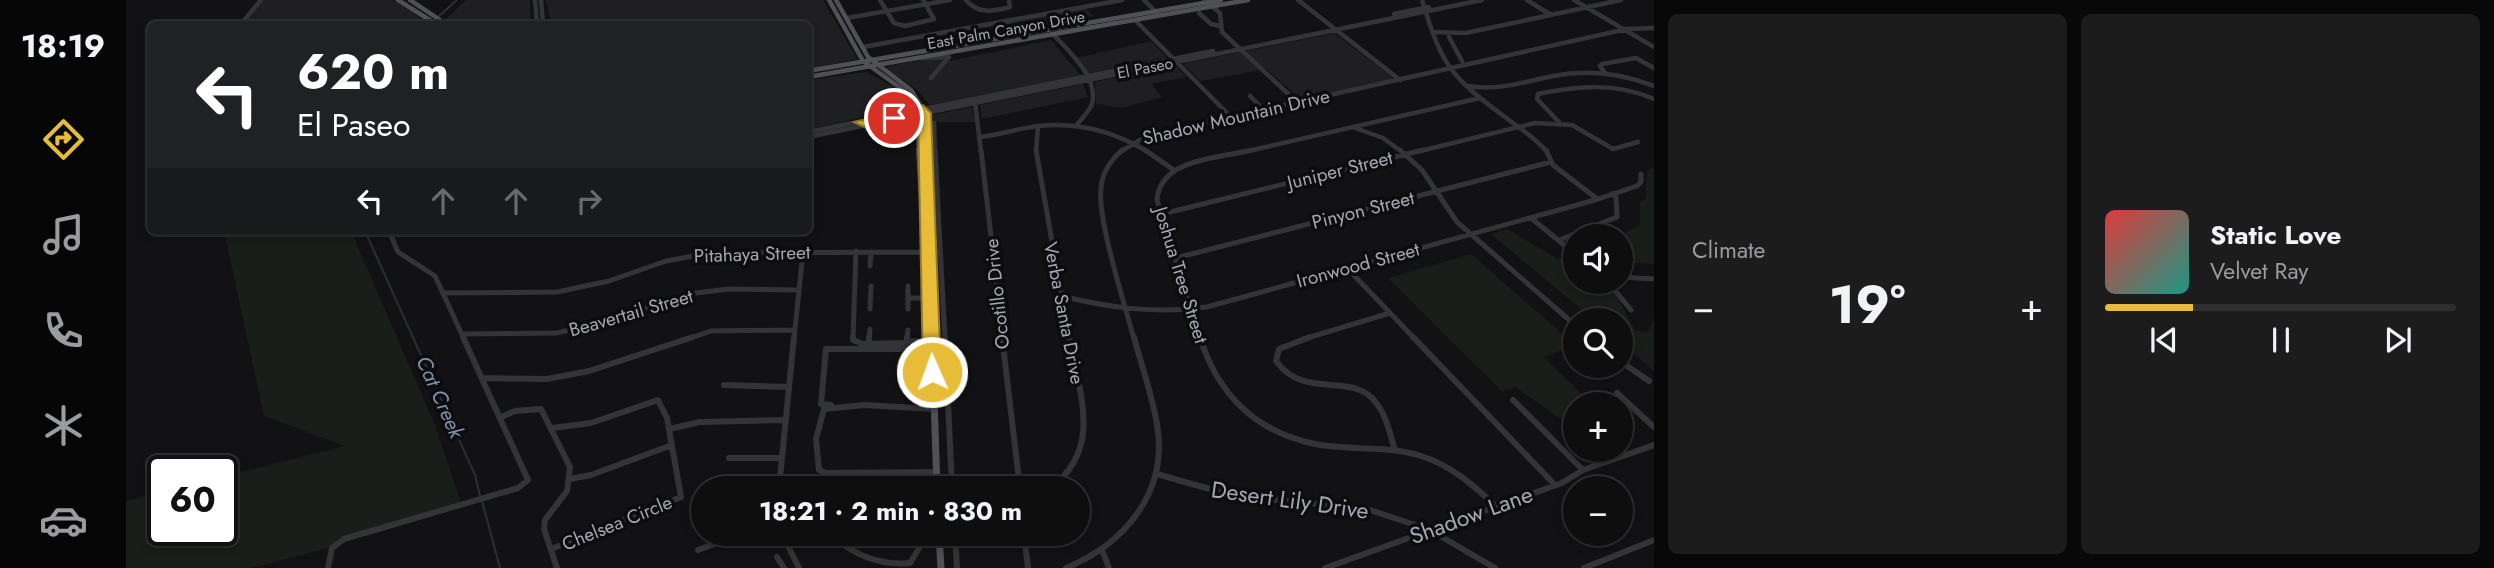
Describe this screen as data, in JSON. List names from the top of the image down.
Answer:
{
  "streets": {
    "main road": ["East Palm Canyon Drive"],
    "street": [
      "El Paseo",
      "Shadow Mountain Drive",
      "Juniper Street",
      "Pinyon Street",
      "Pitahaya Street",
      "Ironwood Street",
      "Joshua Tree Street",
      "Ocotillo Drive",
      "Beavertail Street",
      "Verba Santa Drive",
      "Desert Lily Drive",
      "Shadow Lane",
      "Chelsea Circle"
    ]
  },
  "crossings": [
    ["El Paseo", "Ocotillo Drive"],
    ["Shadow Mountain Drive", "Ironwood Street"],
    ["Shadow Mountain Drive", "Desert Lily Drive"],
    ["Juniper Street", "Joshua Tree Street"],
    ["Pinyon Street", "Joshua Tree Street"],
    ["Ironwood Street", "Joshua Tree Street"],
    ["Ironwood Street", "Verba Santa Drive"],
    ["Joshua Tree Street", "Shadow Lane"],
    ["Desert Lily Drive", "Shadow Lane"]
  ],
  "water": ["Cat Creek"],
  "page": {
    "tabs": "18:19",
    "tile": "Climate",
    "turn": ["620 m", "El Paseo"],
    "song": ["Static Love", "Velvet Ray"],
    "map_buttons": ["+", "−"],
    "heat": ["−", "19°", "+"],
    "limit": "60",
    "trip": "18:21 · 2 min · 830 m"
  }
}
